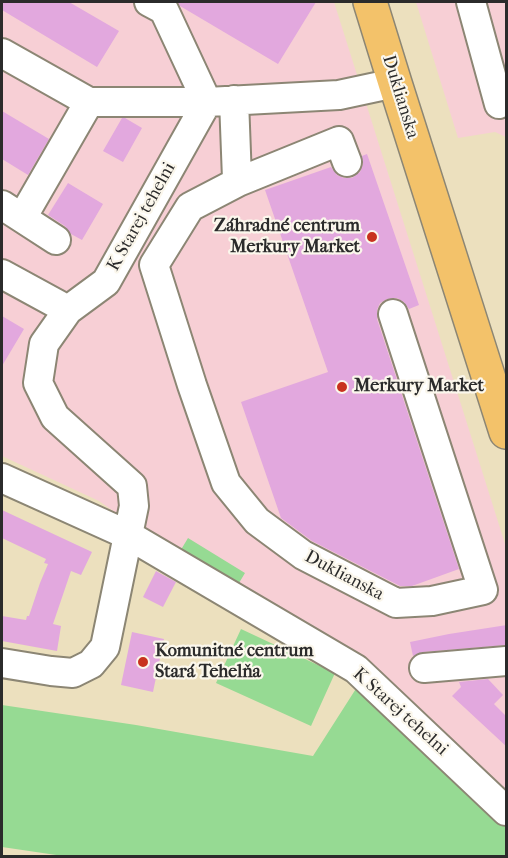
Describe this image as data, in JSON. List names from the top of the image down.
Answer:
{
  "streets": {
    "main road": ["Duklianska"],
    "street": ["K Starej tehelni"]
  },
  "places": ["Záhradné centrum Merkury Market", "Merkury Market", "Komunitné centrum Stará Tehelňa"]
}
